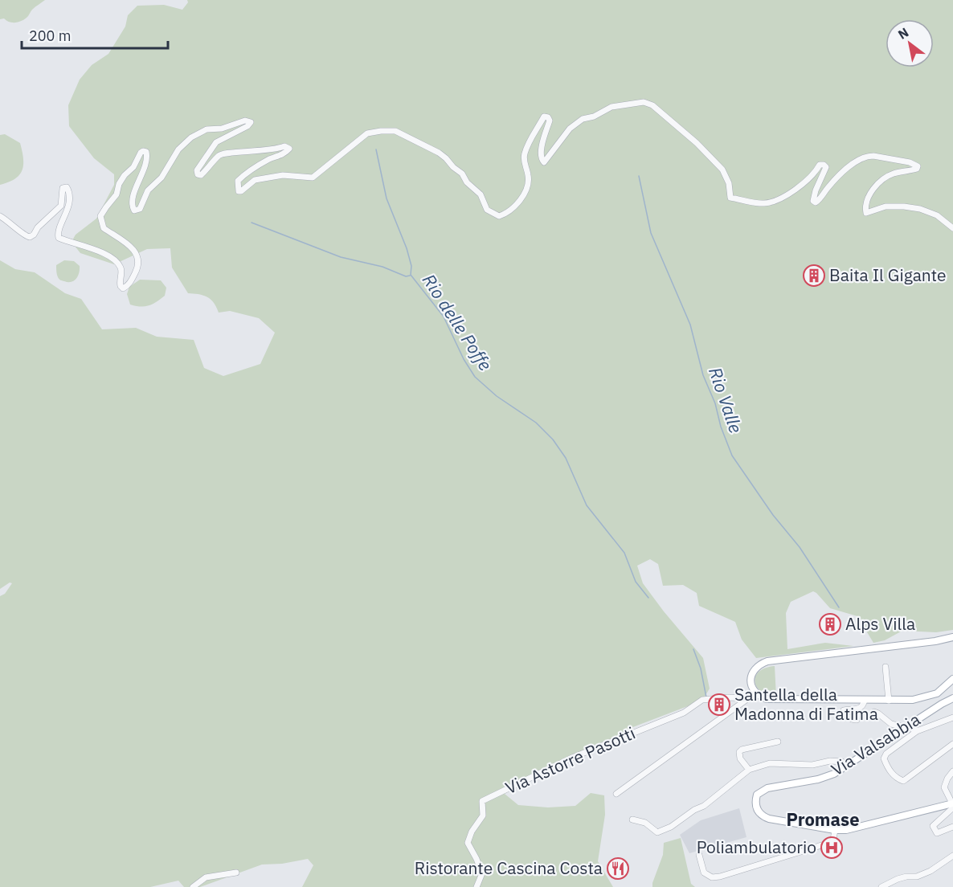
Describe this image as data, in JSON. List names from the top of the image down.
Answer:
{
  "streets": {
    "main road": ["Via Valsabbia"],
    "street": ["Via Astorre Pasotti"]
  },
  "districts": ["Promase"],
  "water": ["Rio delle Poffe", "Rio Valle"],
  "places": {
    "building": ["Baita Il Gigante", "Alps Villa", "Santella della Madonna di Fatima"],
    "hospital": ["Poliambulatorio"],
    "restaurant": ["Ristorante Cascina Costa"]
  },
  "scale_bar": "200 m",
  "north": "top left"
}
